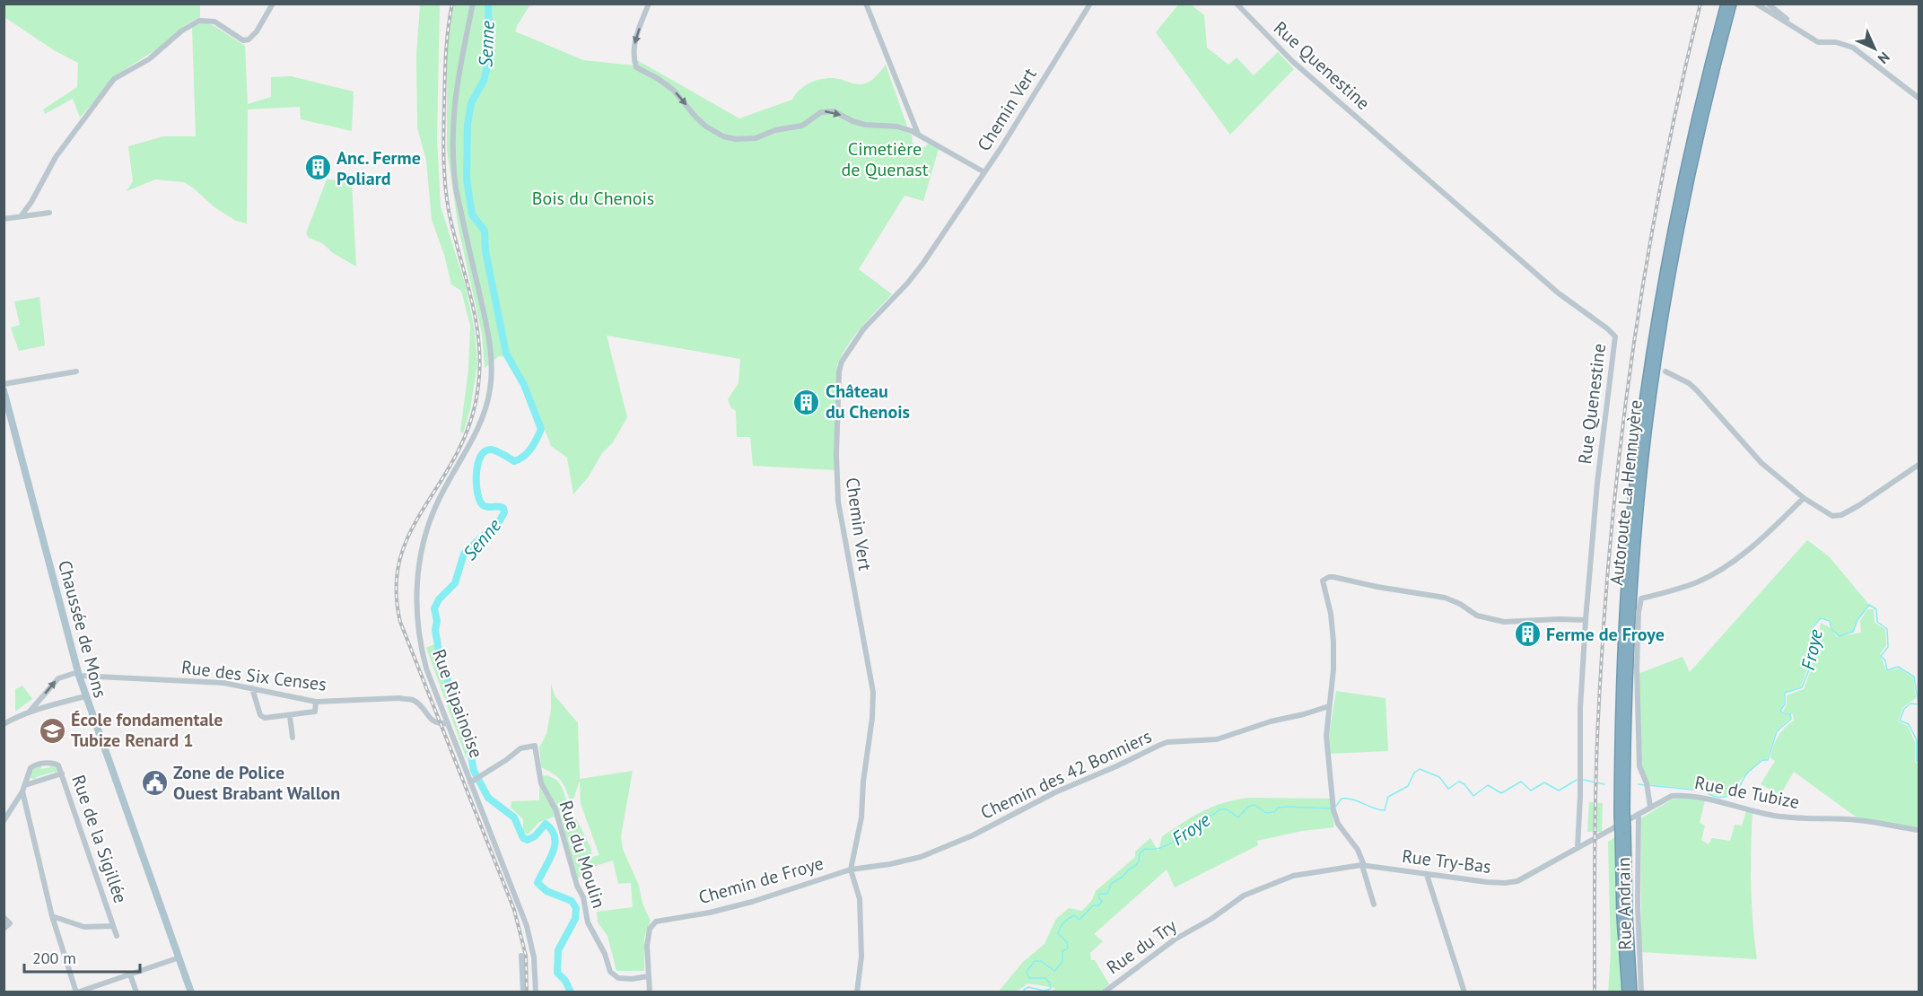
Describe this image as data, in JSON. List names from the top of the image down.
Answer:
{
  "streets": {
    "highway": ["Autoroute La Hennuyère"],
    "main road": ["Chaussée de Mons"],
    "street": [
      "Rue Quenestine",
      "Chemin Vert",
      "Rue des Six Censes",
      "Rue Ripainoise",
      "Chemin des 42 Bonniers",
      "Rue de Tubize",
      "Rue de la Sigillée",
      "Rue du Moulin",
      "Rue Try-Bas",
      "Chemin de Froye",
      "Rue Andrain",
      "Rue du Try"
    ]
  },
  "crossings": [
    ["Rue Quenestine", "Rue de Tubize"],
    ["Chemin Vert", "Chemin des 42 Bonniers"],
    ["Chemin Vert", "Chemin de Froye"],
    ["Chaussée de Mons", "Rue des Six Censes"],
    ["Rue des Six Censes", "Rue Ripainoise"],
    ["Rue Ripainoise", "Rue du Moulin"],
    ["Chemin des 42 Bonniers", "Chemin de Froye"],
    ["Rue de Tubize", "Rue Try-Bas"],
    ["Rue de Tubize", "Rue Andrain"],
    ["Rue du Moulin", "Chemin de Froye"],
    ["Rue Try-Bas", "Rue du Try"]
  ],
  "water": ["Senne", "Froye"],
  "parks": ["Cimetière de Quenast", "Bois du Chenois"],
  "places": {
    "building": ["Anc. Ferme Poliard", "Château du Chenois", "Ferme de Froye"],
    "school or university": ["École fondamentale Tubize Renard 1"],
    "public building": ["Zone de Police Ouest Brabant Wallon"]
  },
  "scale_bar": "200 m",
  "north": "bottom right"
}
